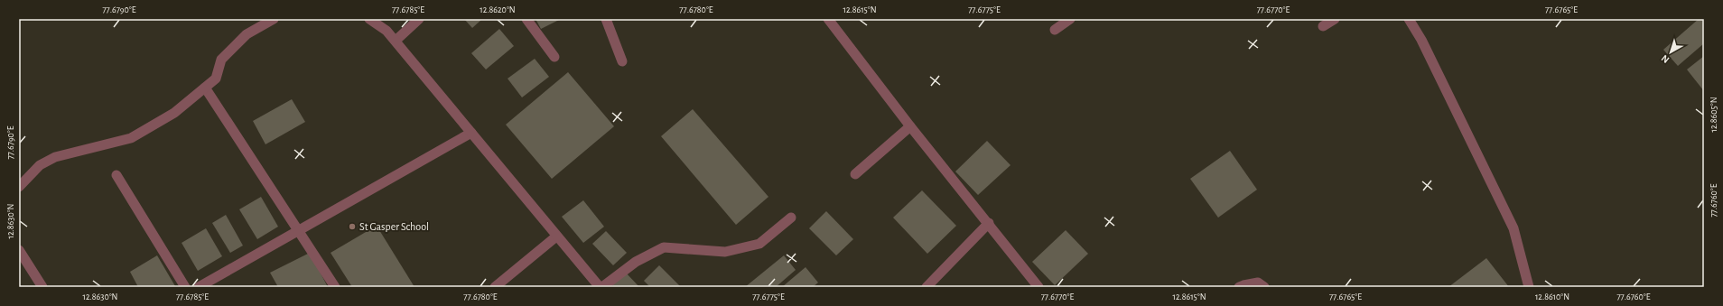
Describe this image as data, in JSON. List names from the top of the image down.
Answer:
{
  "places": ["St Gasper School"],
  "north": "bottom left",
  "coordinates": [
    "77.6790°E",
    "77.6785°E",
    "12.8620°N",
    "77.6780°E",
    "12.8615°N",
    "77.6775°E",
    "77.6770°E",
    "77.6765°E",
    "12.8605°N",
    "77.6760°E",
    "12.8630°N",
    "12.8610°N"
  ]
}
